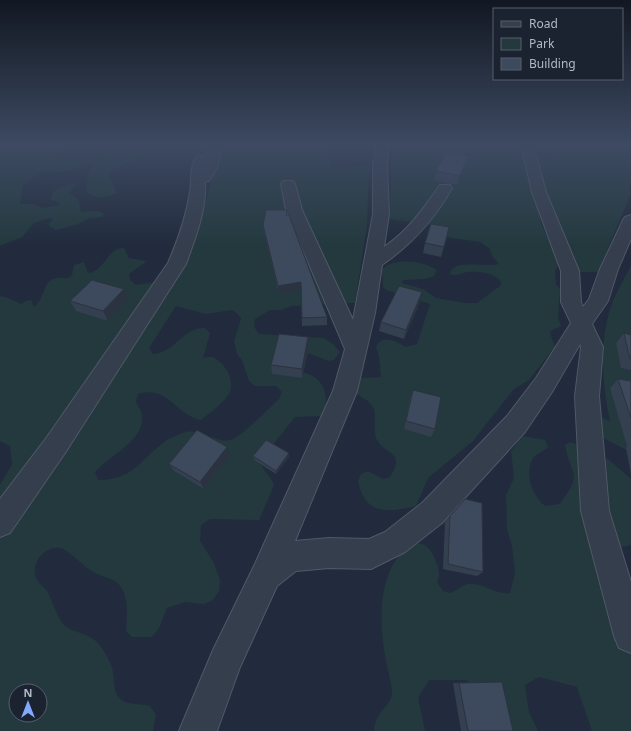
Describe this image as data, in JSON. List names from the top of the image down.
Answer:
{
  "legend": ["Road", "Park", "Building"],
  "north": "top"
}
